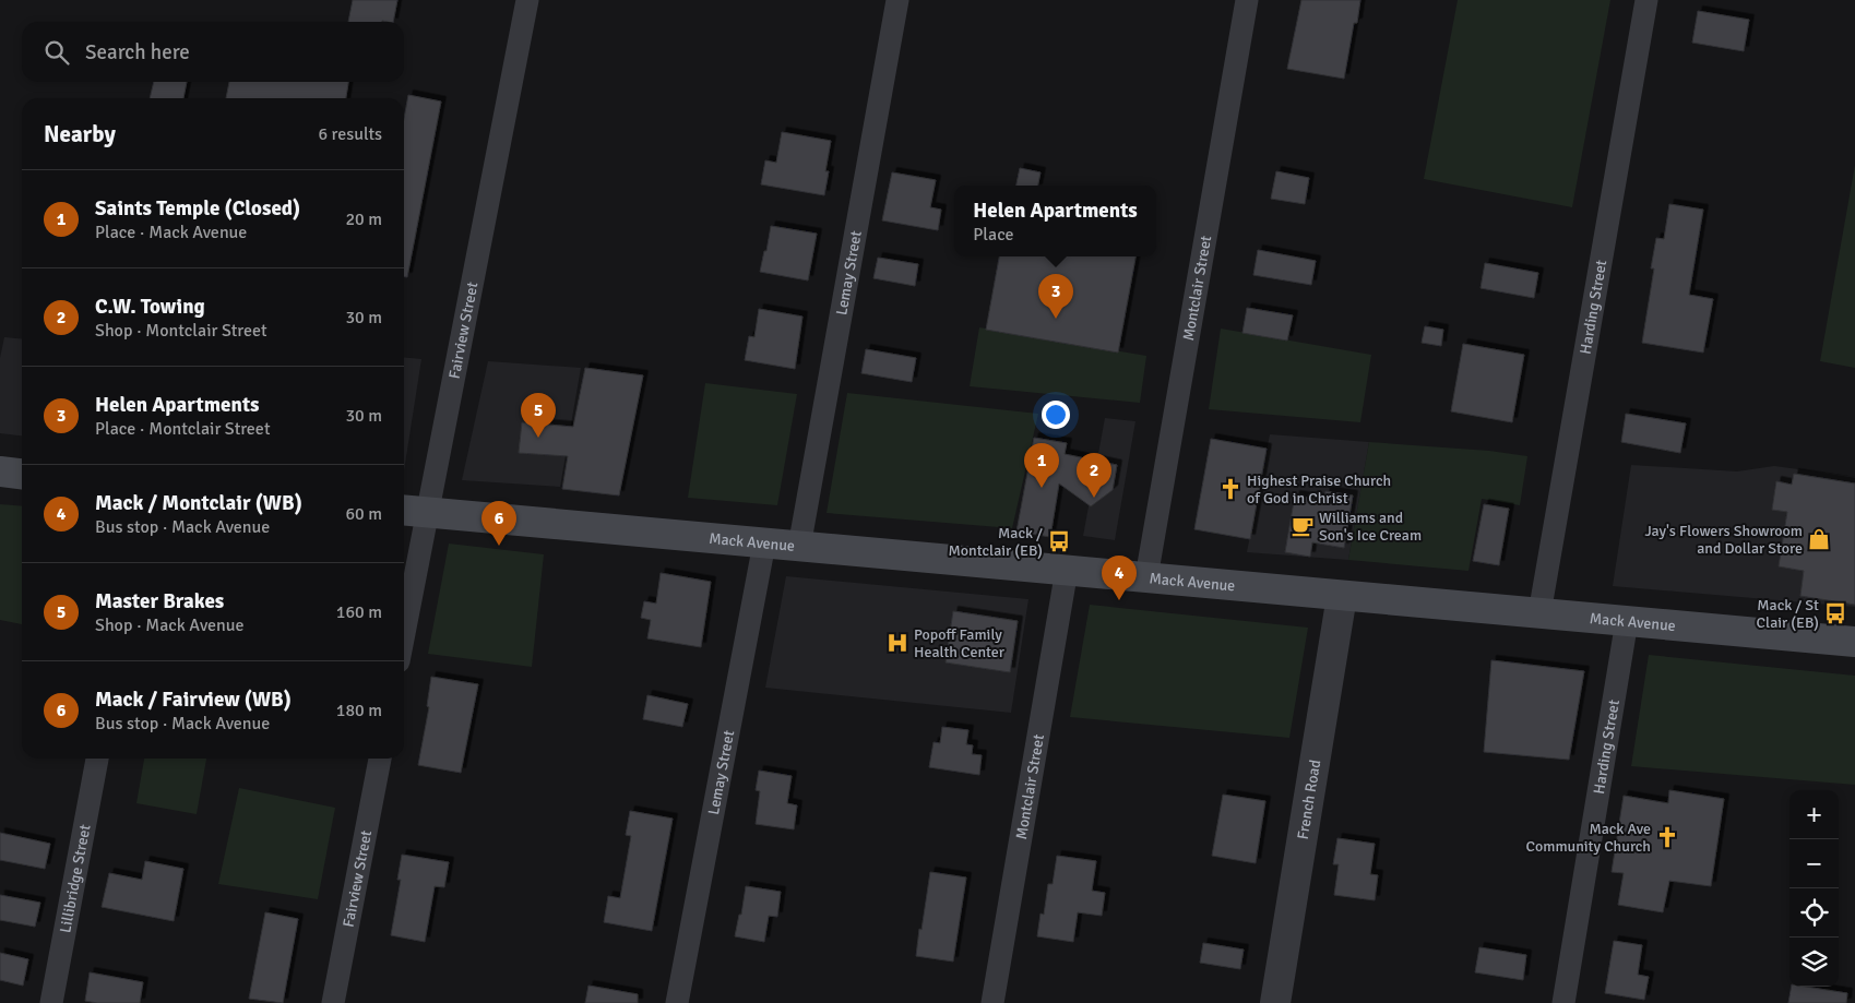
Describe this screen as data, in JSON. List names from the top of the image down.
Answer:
{
  "streets": {
    "main road": ["Mack Avenue"],
    "street": [
      "Lemay Street",
      "Montclair Street",
      "Harding Street",
      "Fairview Street",
      "French Road",
      "Lillibridge Street"
    ]
  },
  "crossings": [
    ["Lemay Street", "Mack Avenue"],
    ["Montclair Street", "Mack Avenue"],
    ["Harding Street", "Mack Avenue"],
    ["Fairview Street", "Mack Avenue"],
    ["Mack Avenue", "French Road"]
  ],
  "places": {
    "church": ["Highest Praise Church of God in Christ", "Mack Ave Community Church"],
    "cafe": ["Williams and Son's Ice Cream"],
    "shop": ["Jay's Flowers Showroom and Dollar Store"],
    "bus stop": ["Mack / Montclair (EB)", "Mack / St Clair (EB)"],
    "hospital": ["Popoff Family Health Center"]
  },
  "page": {
    "search": "Search here",
    "heading": ["Nearby", "6 results"],
    "list": [
      {
        "mark": "1",
        "name": "Saints Temple (Closed)",
        "note": "Place · Mack Avenue",
        "value": "20 m"
      },
      {
        "mark": "2",
        "name": "C.W. Towing",
        "note": "Shop · Montclair Street",
        "value": "30 m"
      },
      {
        "mark": "3",
        "name": "Helen Apartments",
        "note": "Place · Montclair Street",
        "value": "30 m"
      },
      {
        "mark": "4",
        "name": "Mack / Montclair (WB)",
        "note": "Bus stop · Mack Avenue",
        "value": "60 m"
      },
      {
        "mark": "5",
        "name": "Master Brakes",
        "note": "Shop · Mack Avenue",
        "value": "160 m"
      },
      {
        "mark": "6",
        "name": "Mack / Fairview (WB)",
        "note": "Bus stop · Mack Avenue",
        "value": "180 m"
      }
    ],
    "popup": ["Helen Apartments", "Place"],
    "pins": [
      "3",
      "5",
      "1",
      "2",
      "6",
      "4"
    ],
    "map_buttons": ["+", "−"]
  }
}
